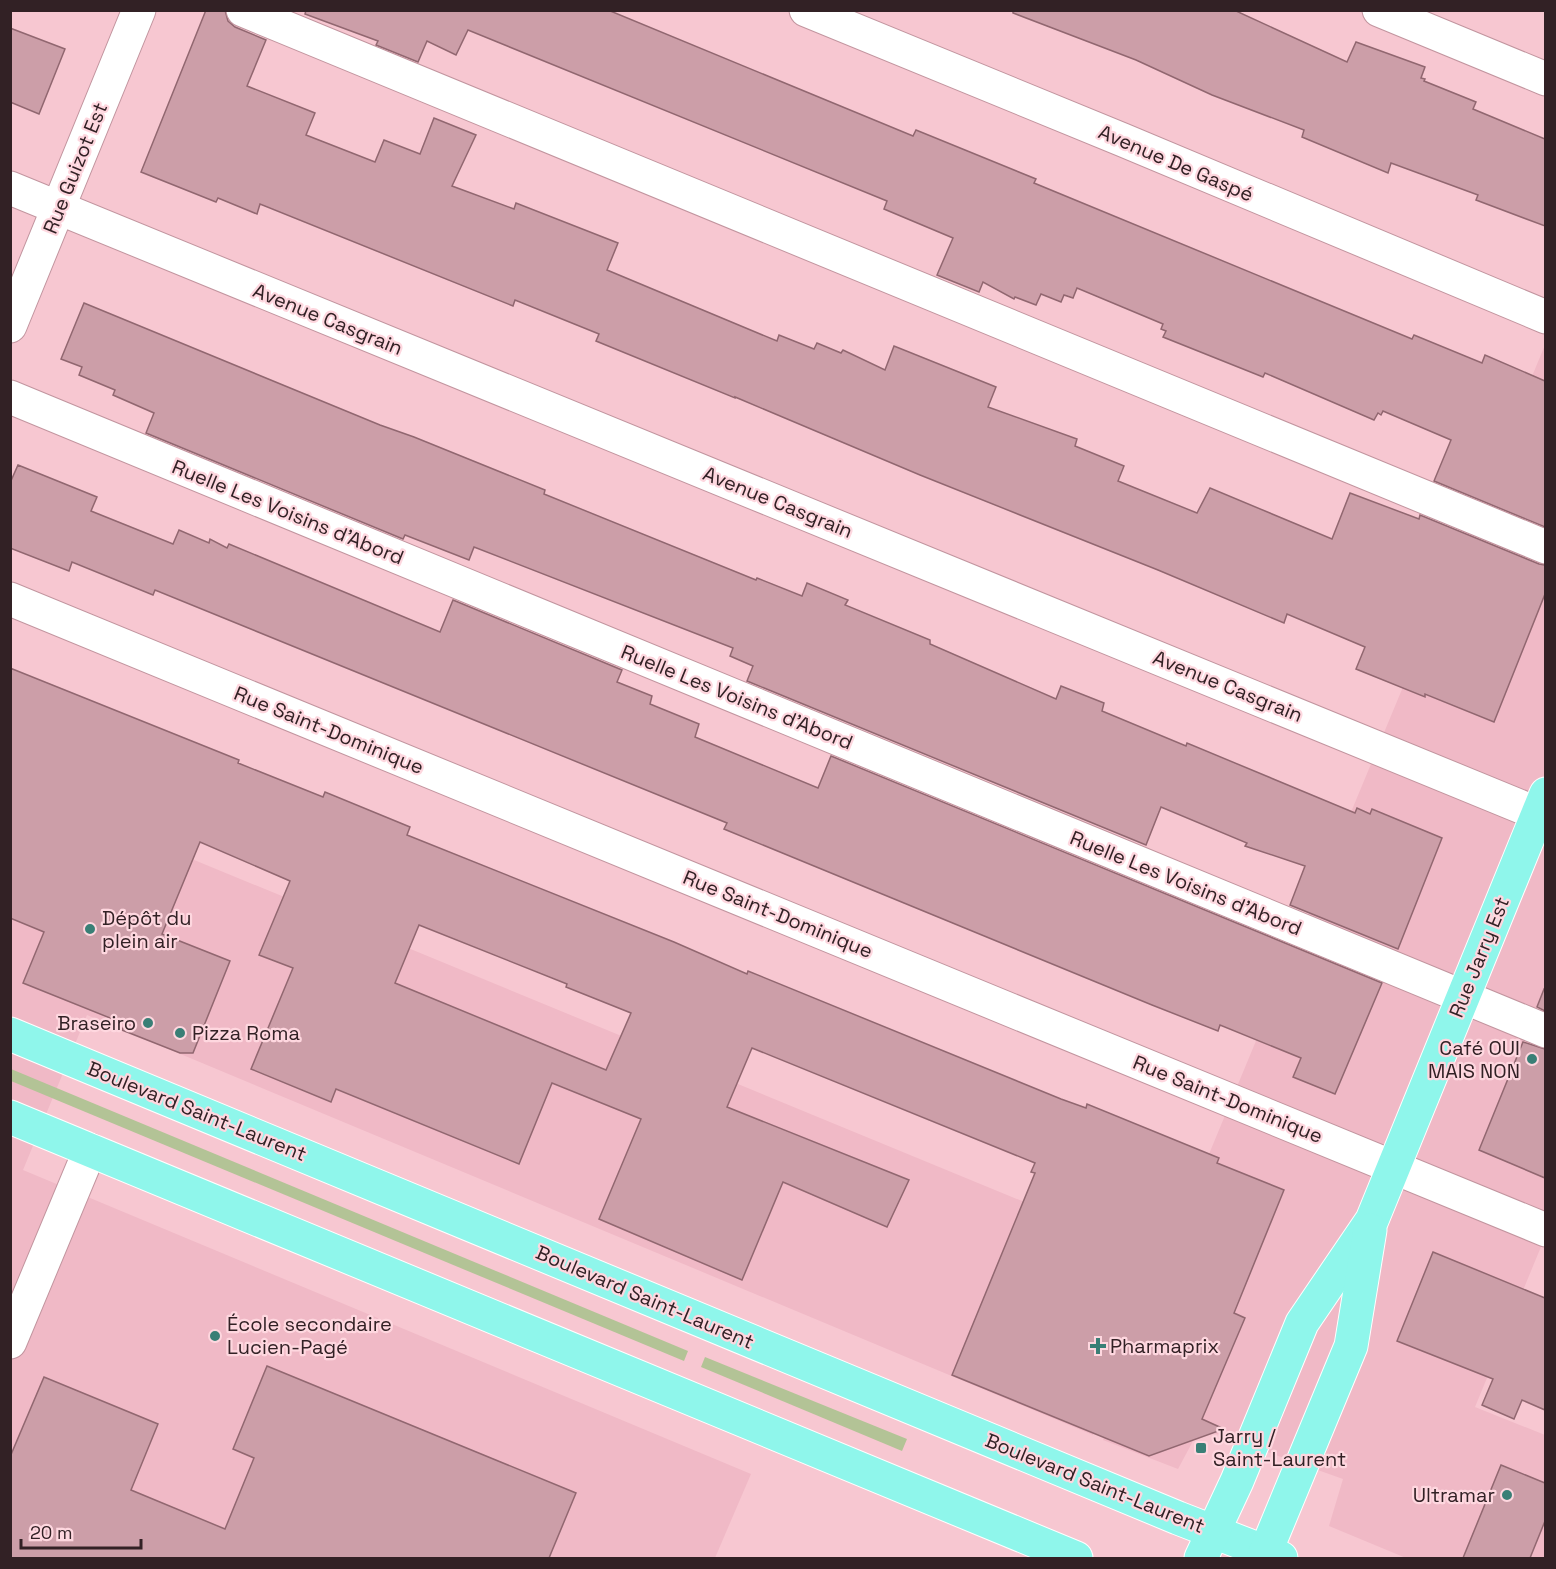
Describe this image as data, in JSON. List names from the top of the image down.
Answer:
{
  "streets": {
    "main road": ["Rue Jarry Est", "Boulevard Saint-Laurent"],
    "street": [
      "Avenue De Gaspé",
      "Rue Guizot Est",
      "Avenue Casgrain",
      "Ruelle Les Voisins d’Abord",
      "Rue Saint-Dominique"
    ]
  },
  "crossings": [
    ["Rue Guizot Est", "Avenue Casgrain"],
    ["Avenue Casgrain", "Rue Jarry Est"],
    ["Ruelle Les Voisins d’Abord", "Rue Jarry Est"],
    ["Rue Saint-Dominique", "Rue Jarry Est"],
    ["Rue Jarry Est", "Boulevard Saint-Laurent"]
  ],
  "places": {
    "other": [
      "Dépôt du plein air",
      "Braseiro",
      "Pizza Roma",
      "Café OUI MAIS NON",
      "École secondaire Lucien-Pagé",
      "Ultramar"
    ],
    "health": ["Pharmaprix"],
    "transit": ["Jarry / Saint-Laurent"]
  },
  "scale_bar": "20 m"
}
